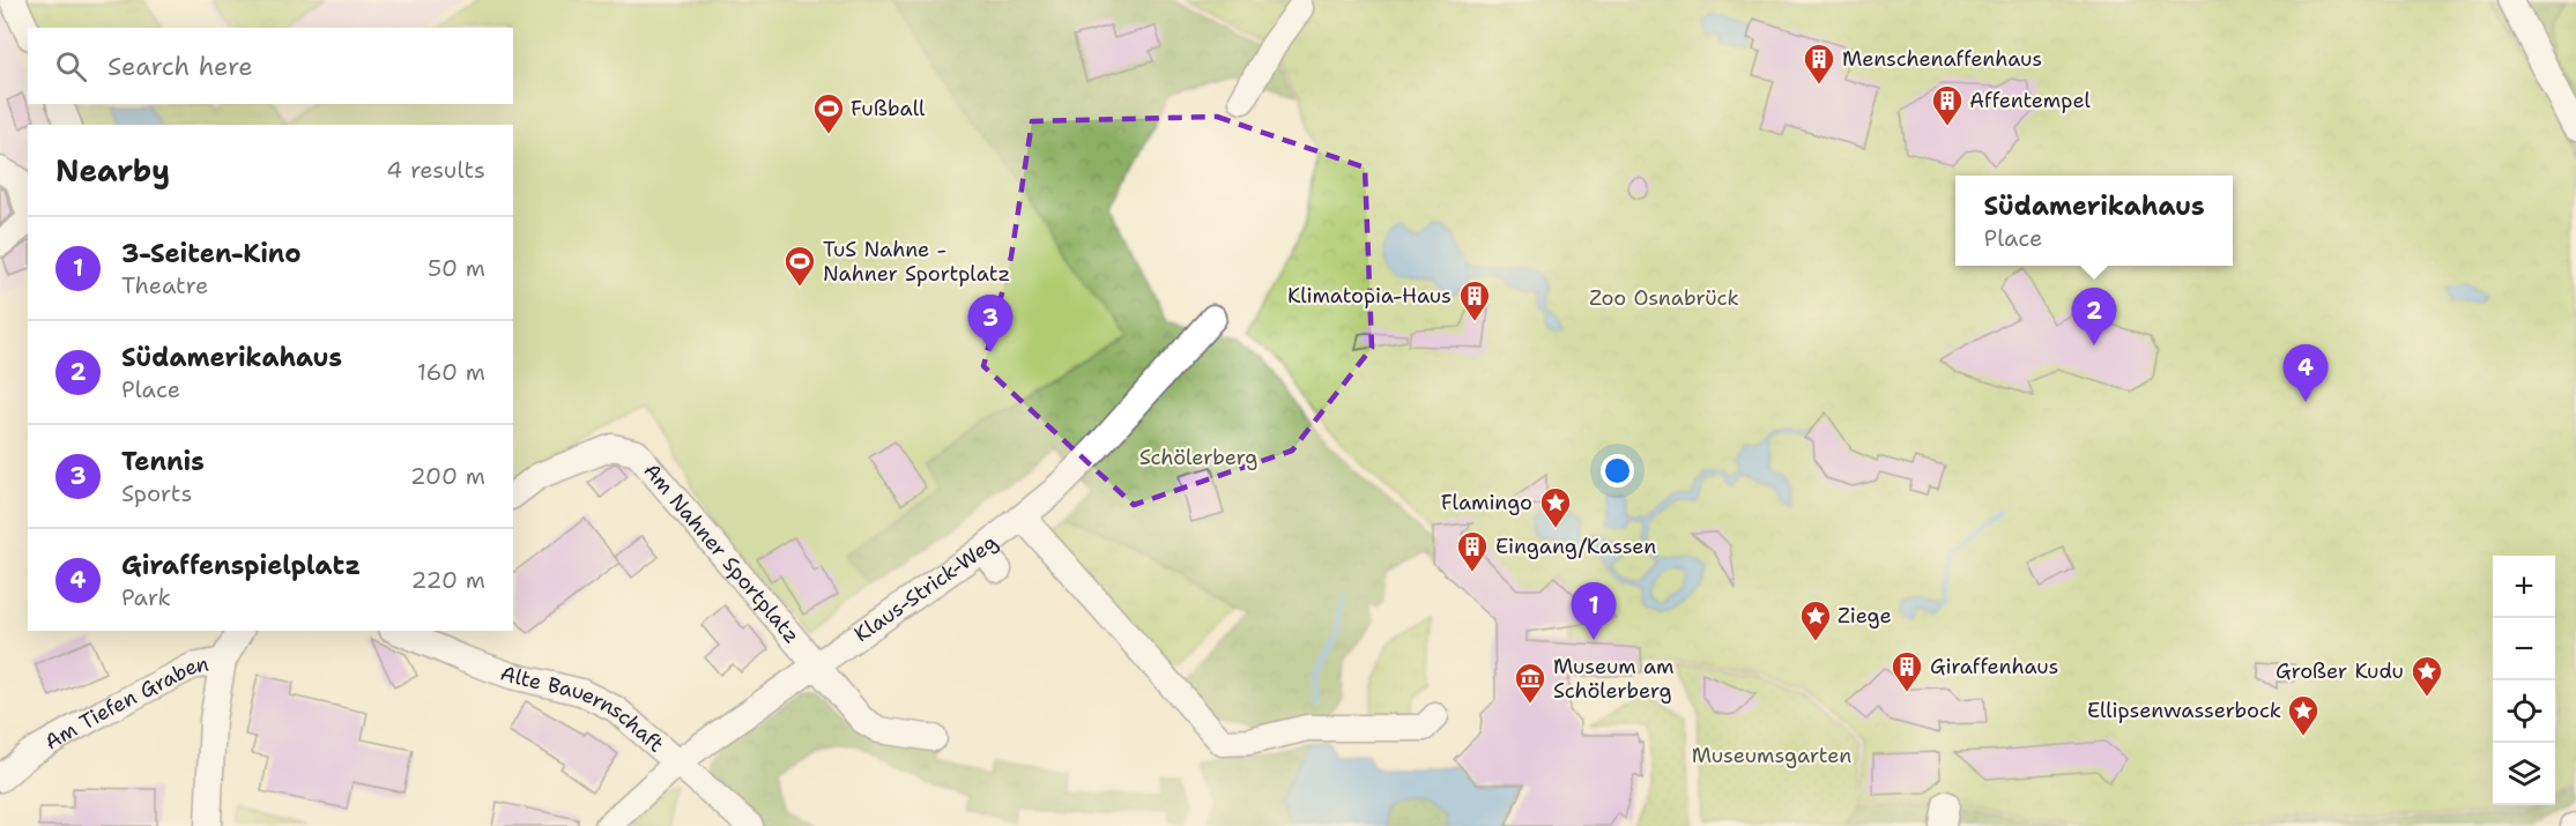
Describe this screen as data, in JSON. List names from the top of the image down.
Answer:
{
  "streets": {
    "street": [
      "Am Nahner Sportplatz",
      "Klaus-Strick-Weg",
      "Am Tiefen Graben",
      "Alte Bauernschaft"
    ]
  },
  "crossings": [
    ["Am Nahner Sportplatz", "Klaus-Strick-Weg"],
    ["Klaus-Strick-Weg", "Alte Bauernschaft"]
  ],
  "parks": ["Zoo Osnabrück", "Schölerberg", "Museumsgarten"],
  "places": {
    "building": [
      "Menschenaffenhaus",
      "Affentempel",
      "Klimatopia-Haus",
      "Eingang/Kassen",
      "Giraffenhaus"
    ],
    "sports": ["Fußball", "TuS Nahne - Nahner Sportplatz"],
    "place": [
      "Flamingo",
      "Ziege",
      "Großer Kudu",
      "Ellipsenwasserbock"
    ],
    "museum": ["Museum am Schölerberg"]
  },
  "page": {
    "search": "Search here",
    "heading": ["Nearby", "4 results"],
    "popup": ["Südamerikahaus", "Place"],
    "list": [
      {
        "mark": "1",
        "name": "3-Seiten-Kino",
        "note": "Theatre",
        "value": "50 m"
      },
      {
        "mark": "2",
        "name": "Südamerikahaus",
        "note": "Place",
        "value": "160 m"
      },
      {
        "mark": "3",
        "name": "Tennis",
        "note": "Sports",
        "value": "200 m"
      },
      {
        "mark": "4",
        "name": "Giraffenspielplatz",
        "note": "Park",
        "value": "220 m"
      }
    ],
    "pins": [
      "2",
      "3",
      "4",
      "1"
    ],
    "map_buttons": ["+", "−"]
  }
}
